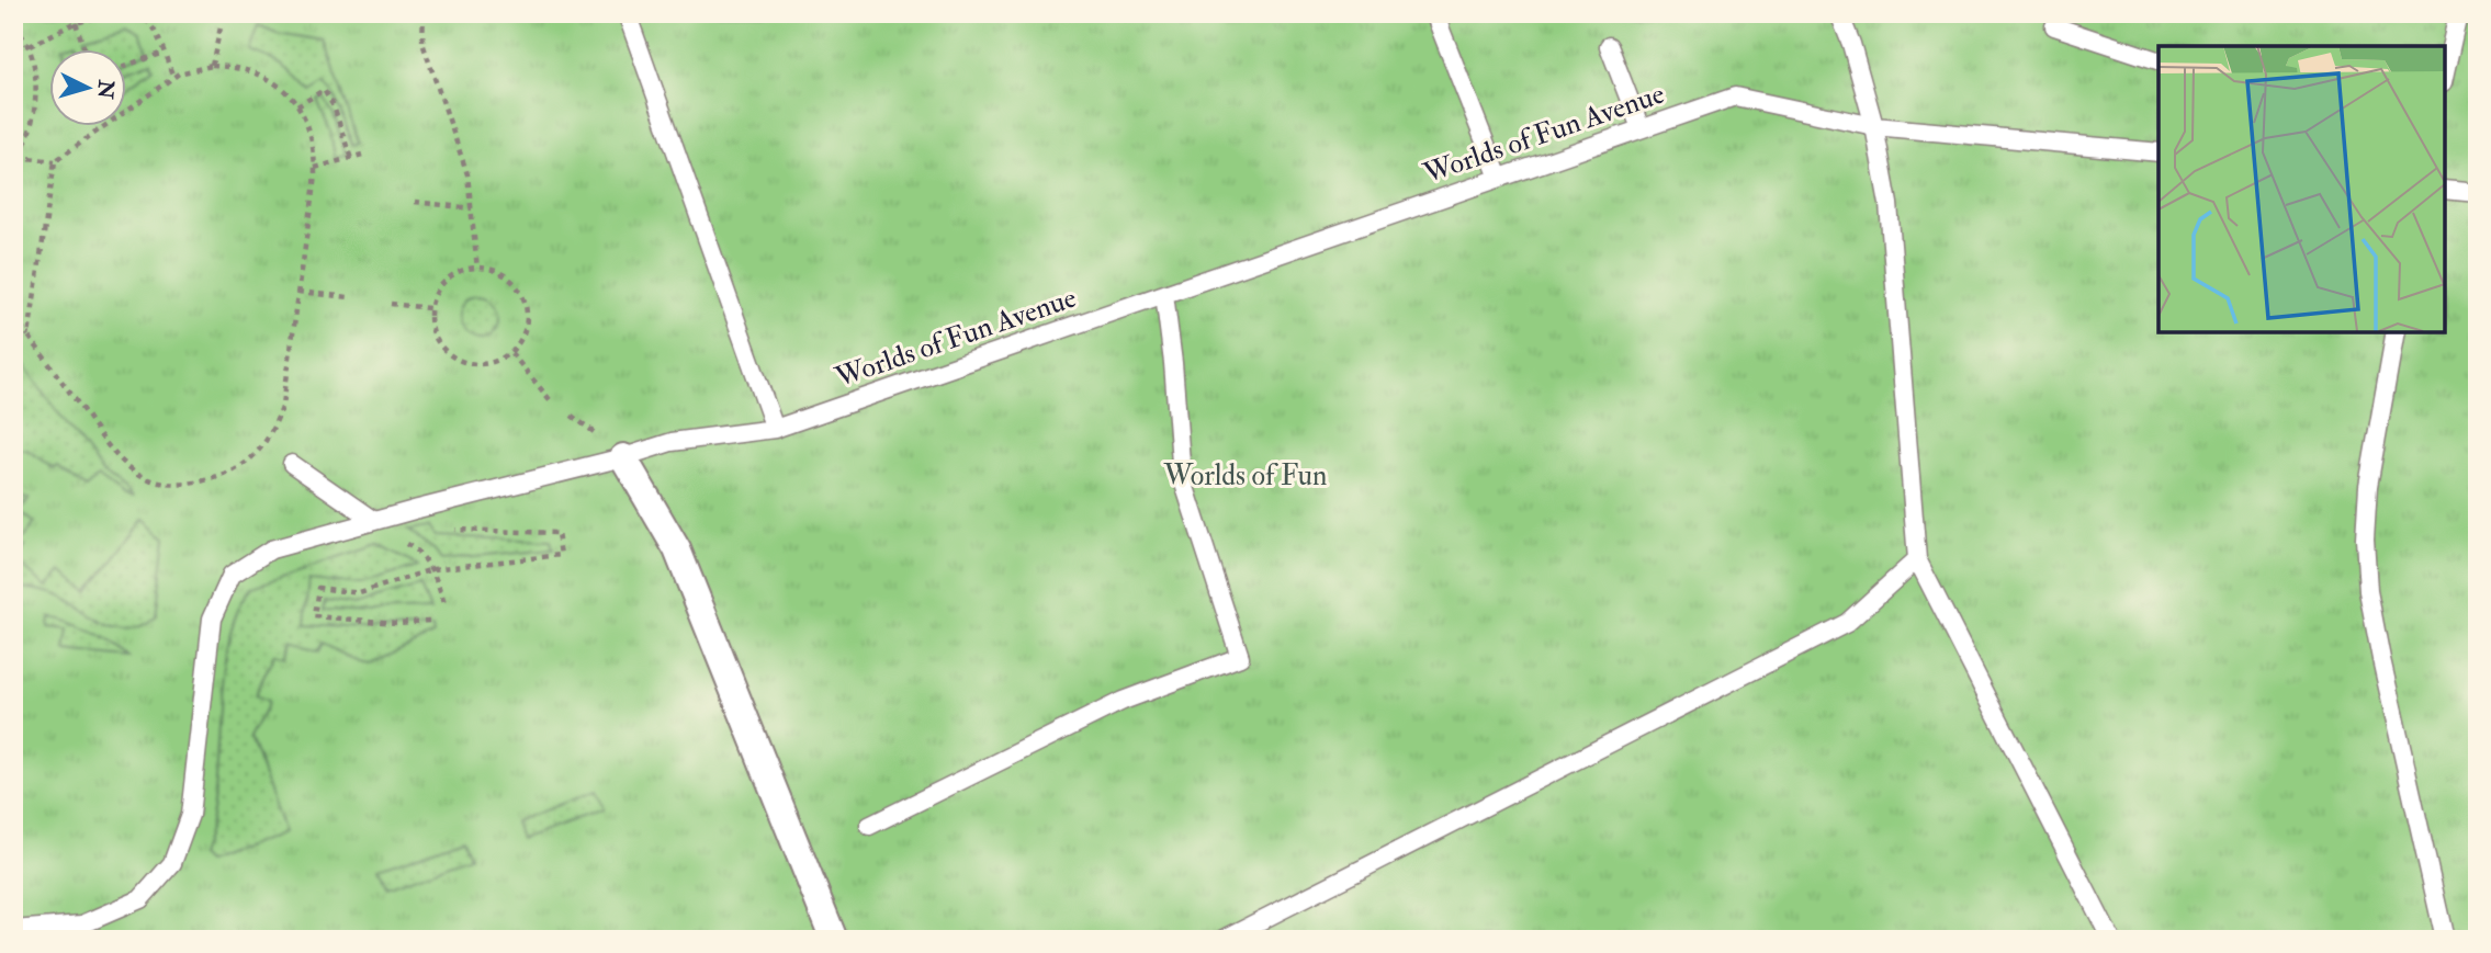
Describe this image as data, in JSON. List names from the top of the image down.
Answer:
{
  "streets": {
    "lane": ["Worlds of Fun Avenue"]
  },
  "parks": ["Worlds of Fun"],
  "north": "right"
}
